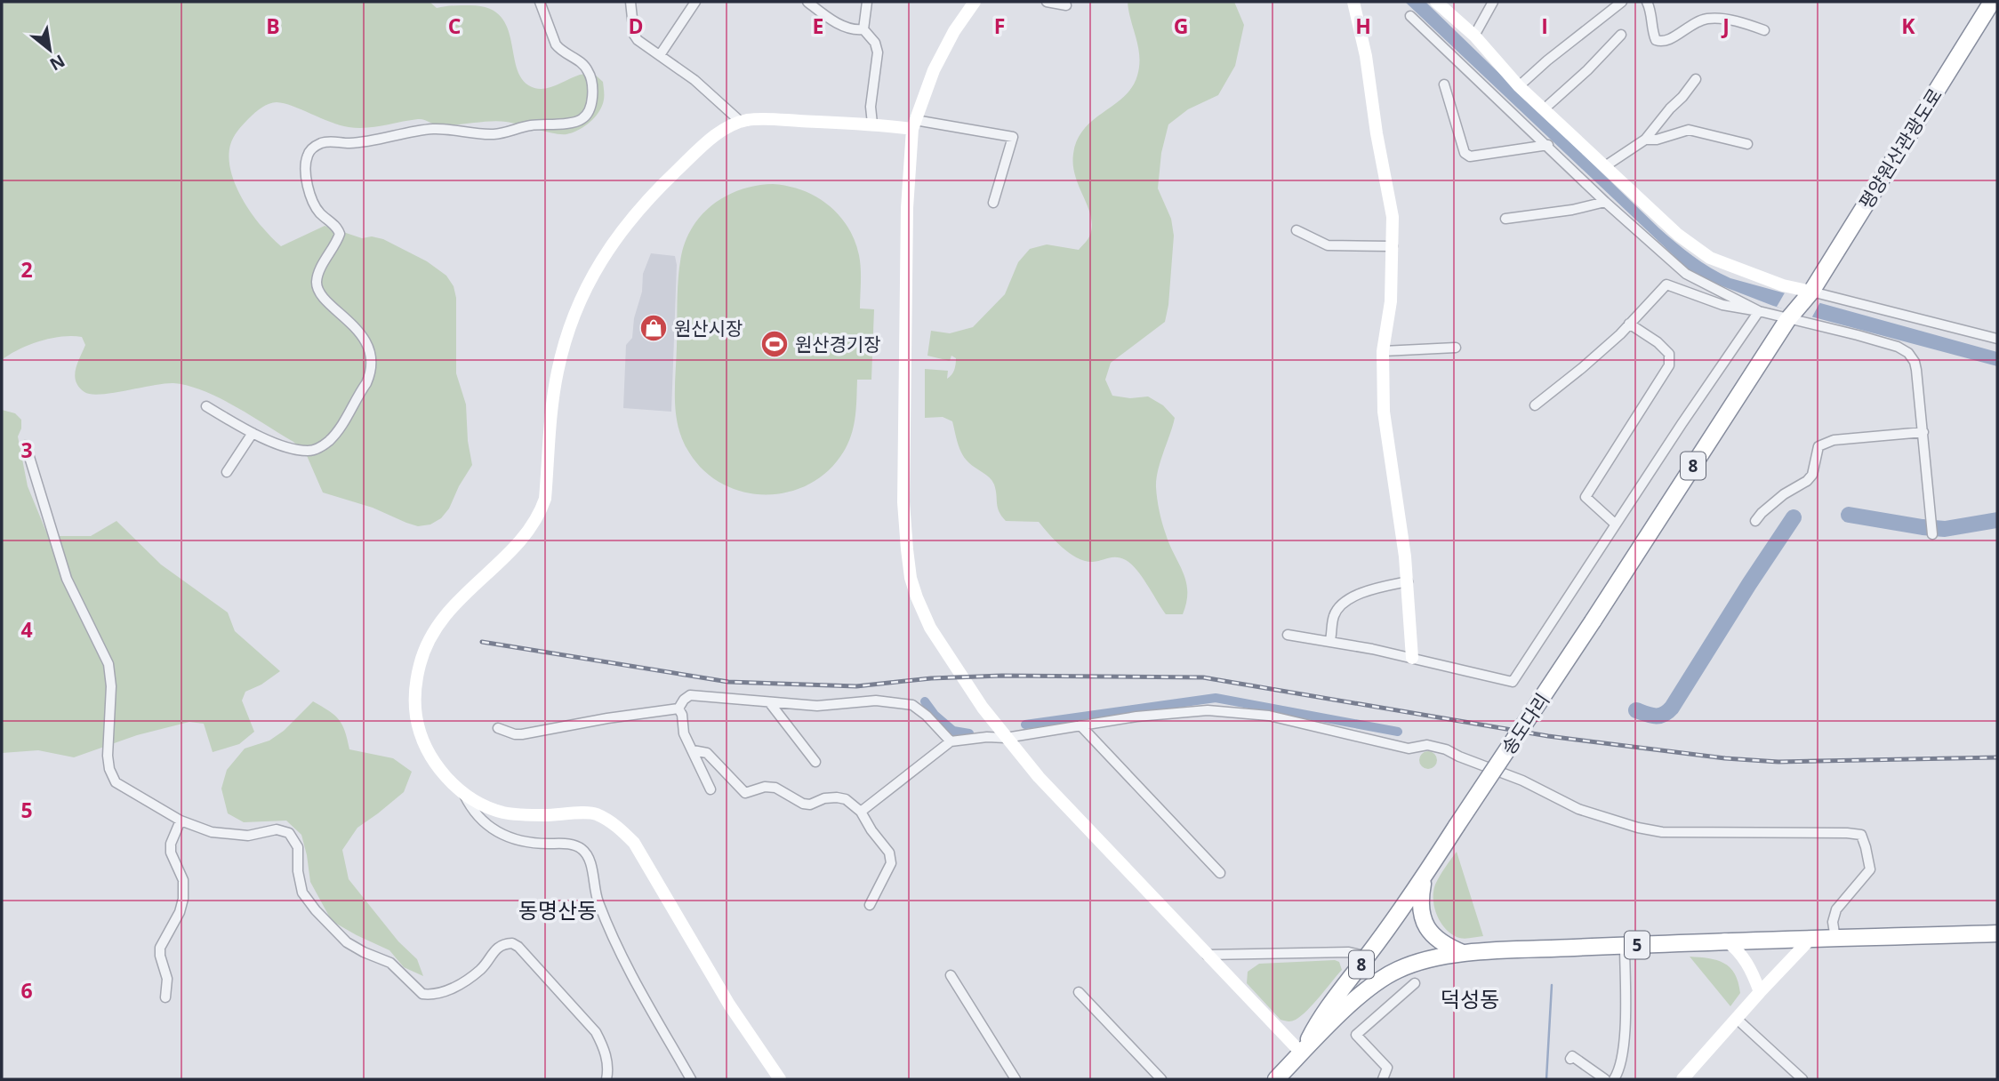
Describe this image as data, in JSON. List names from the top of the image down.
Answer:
{
  "streets": {
    "highway": [
      "평양원산관광도로",
      "8",
      "송도다리",
      "5"
    ]
  },
  "crossings": [
    ["평양원산관광도로", "8"],
    ["8", "송도다리"],
    ["8", "5"]
  ],
  "districts": ["동명산동", "덕성동"],
  "places": {
    "shop": ["원산시장"],
    "sports": ["원산경기장"]
  },
  "north": "bottom right",
  "grid": {
    "columns": [
      "B",
      "C",
      "D",
      "E",
      "F",
      "G",
      "H",
      "I",
      "J",
      "K"
    ],
    "rows": [
      "2",
      "3",
      "4",
      "5",
      "6"
    ]
  }
}
